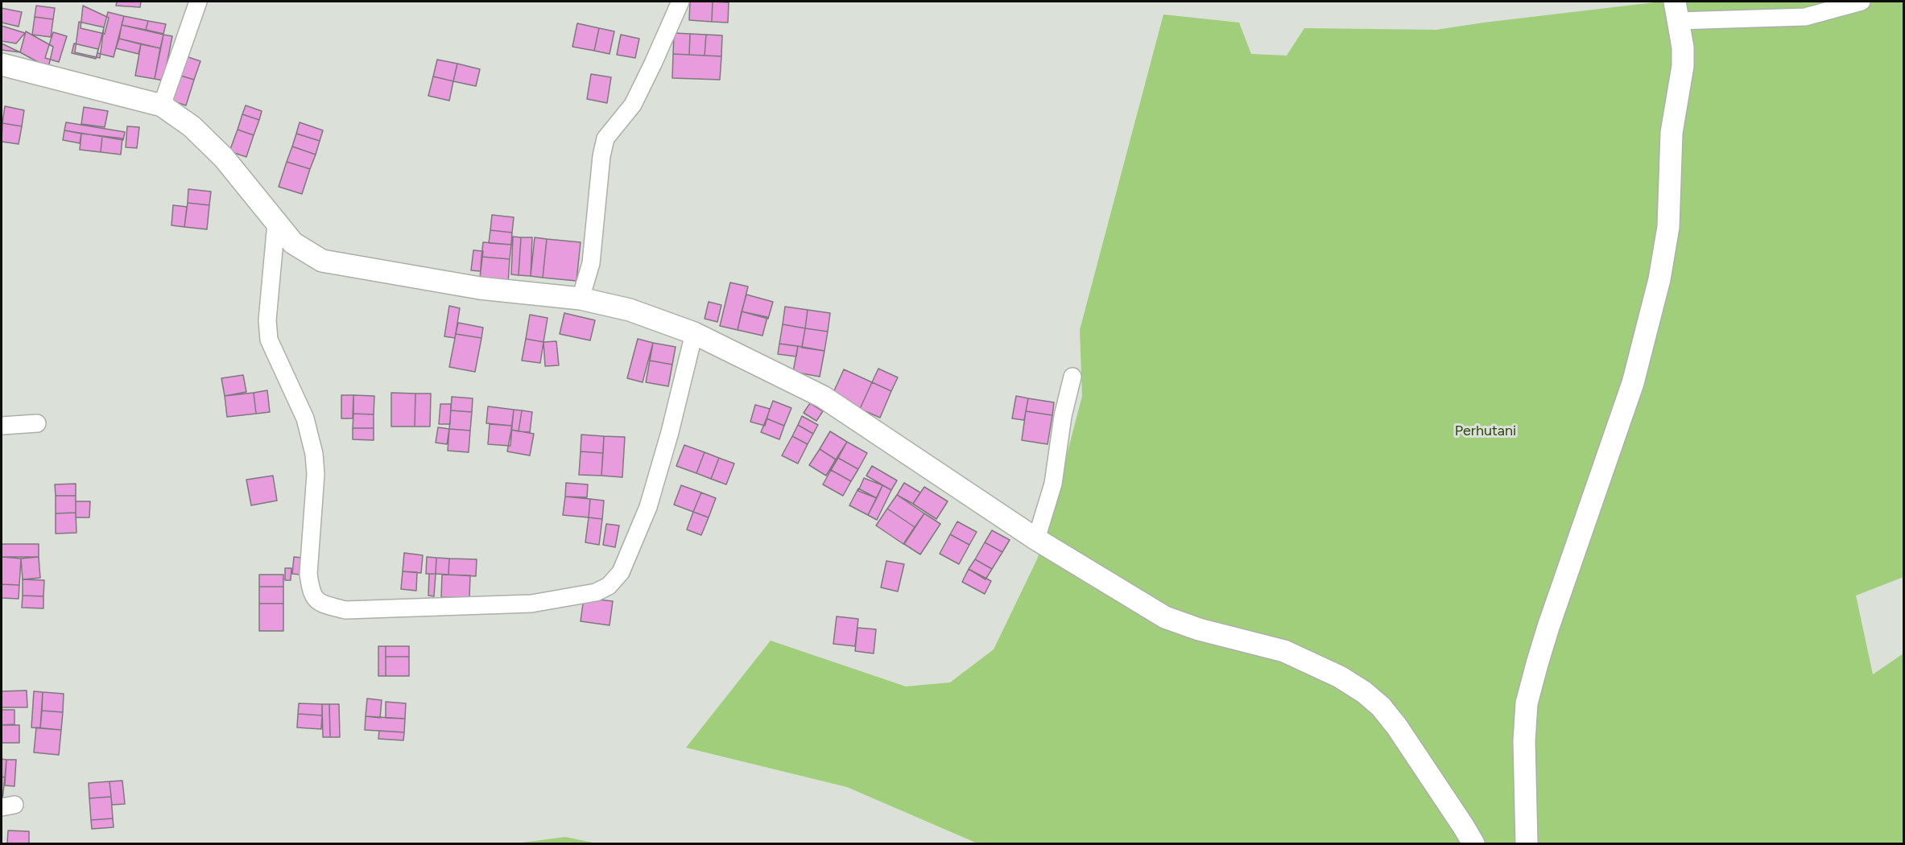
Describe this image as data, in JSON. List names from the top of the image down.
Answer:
{
  "parks": ["Perhutani"]
}
